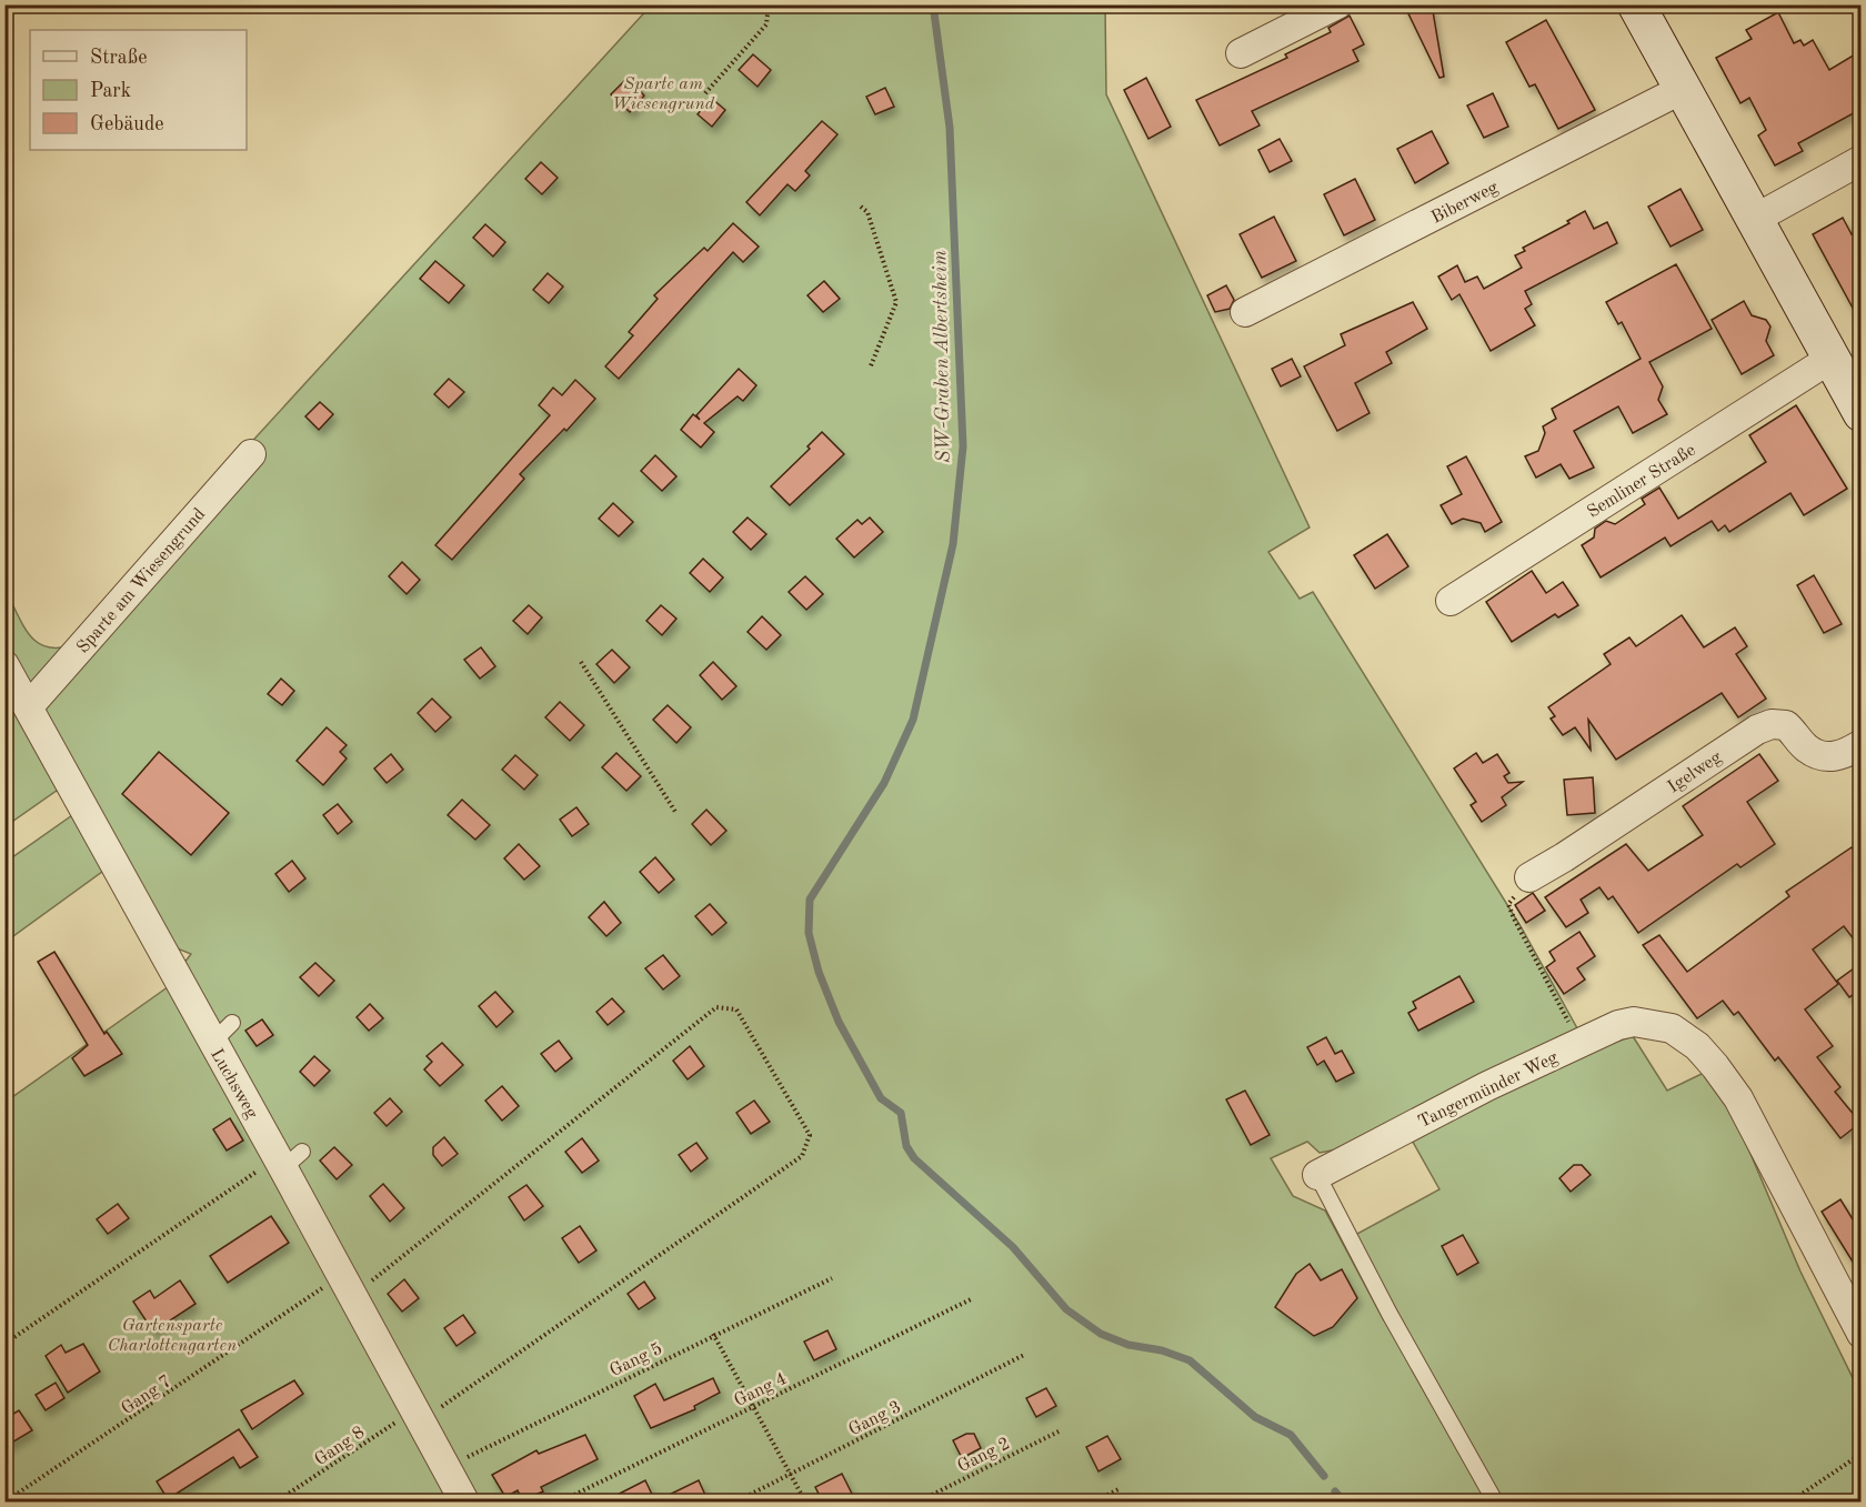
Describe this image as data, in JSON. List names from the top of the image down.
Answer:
{
  "streets": {
    "street": [
      "Biberweg",
      "Semliner Straße",
      "Sparte am Wiesengrund",
      "Igelweg",
      "Luchsweg",
      "Tangermünder Weg"
    ],
    "path": [
      "Gang 5",
      "Gang 4",
      "Gang 7",
      "Gang 3",
      "Gang 8",
      "Gang 2"
    ]
  },
  "crossings": [
    ["Sparte am Wiesengrund", "Luchsweg"],
    ["Luchsweg", "Gang 7"],
    ["Luchsweg", "Gang 8"],
    ["Gang 7", "Gang 8"]
  ],
  "water": ["SW-Graben Albertsheim"],
  "parks": ["Sparte am Wiesengrund", "Gartensparte Charlottengarten"],
  "legend": ["Straße", "Park", "Gebäude"]
}
